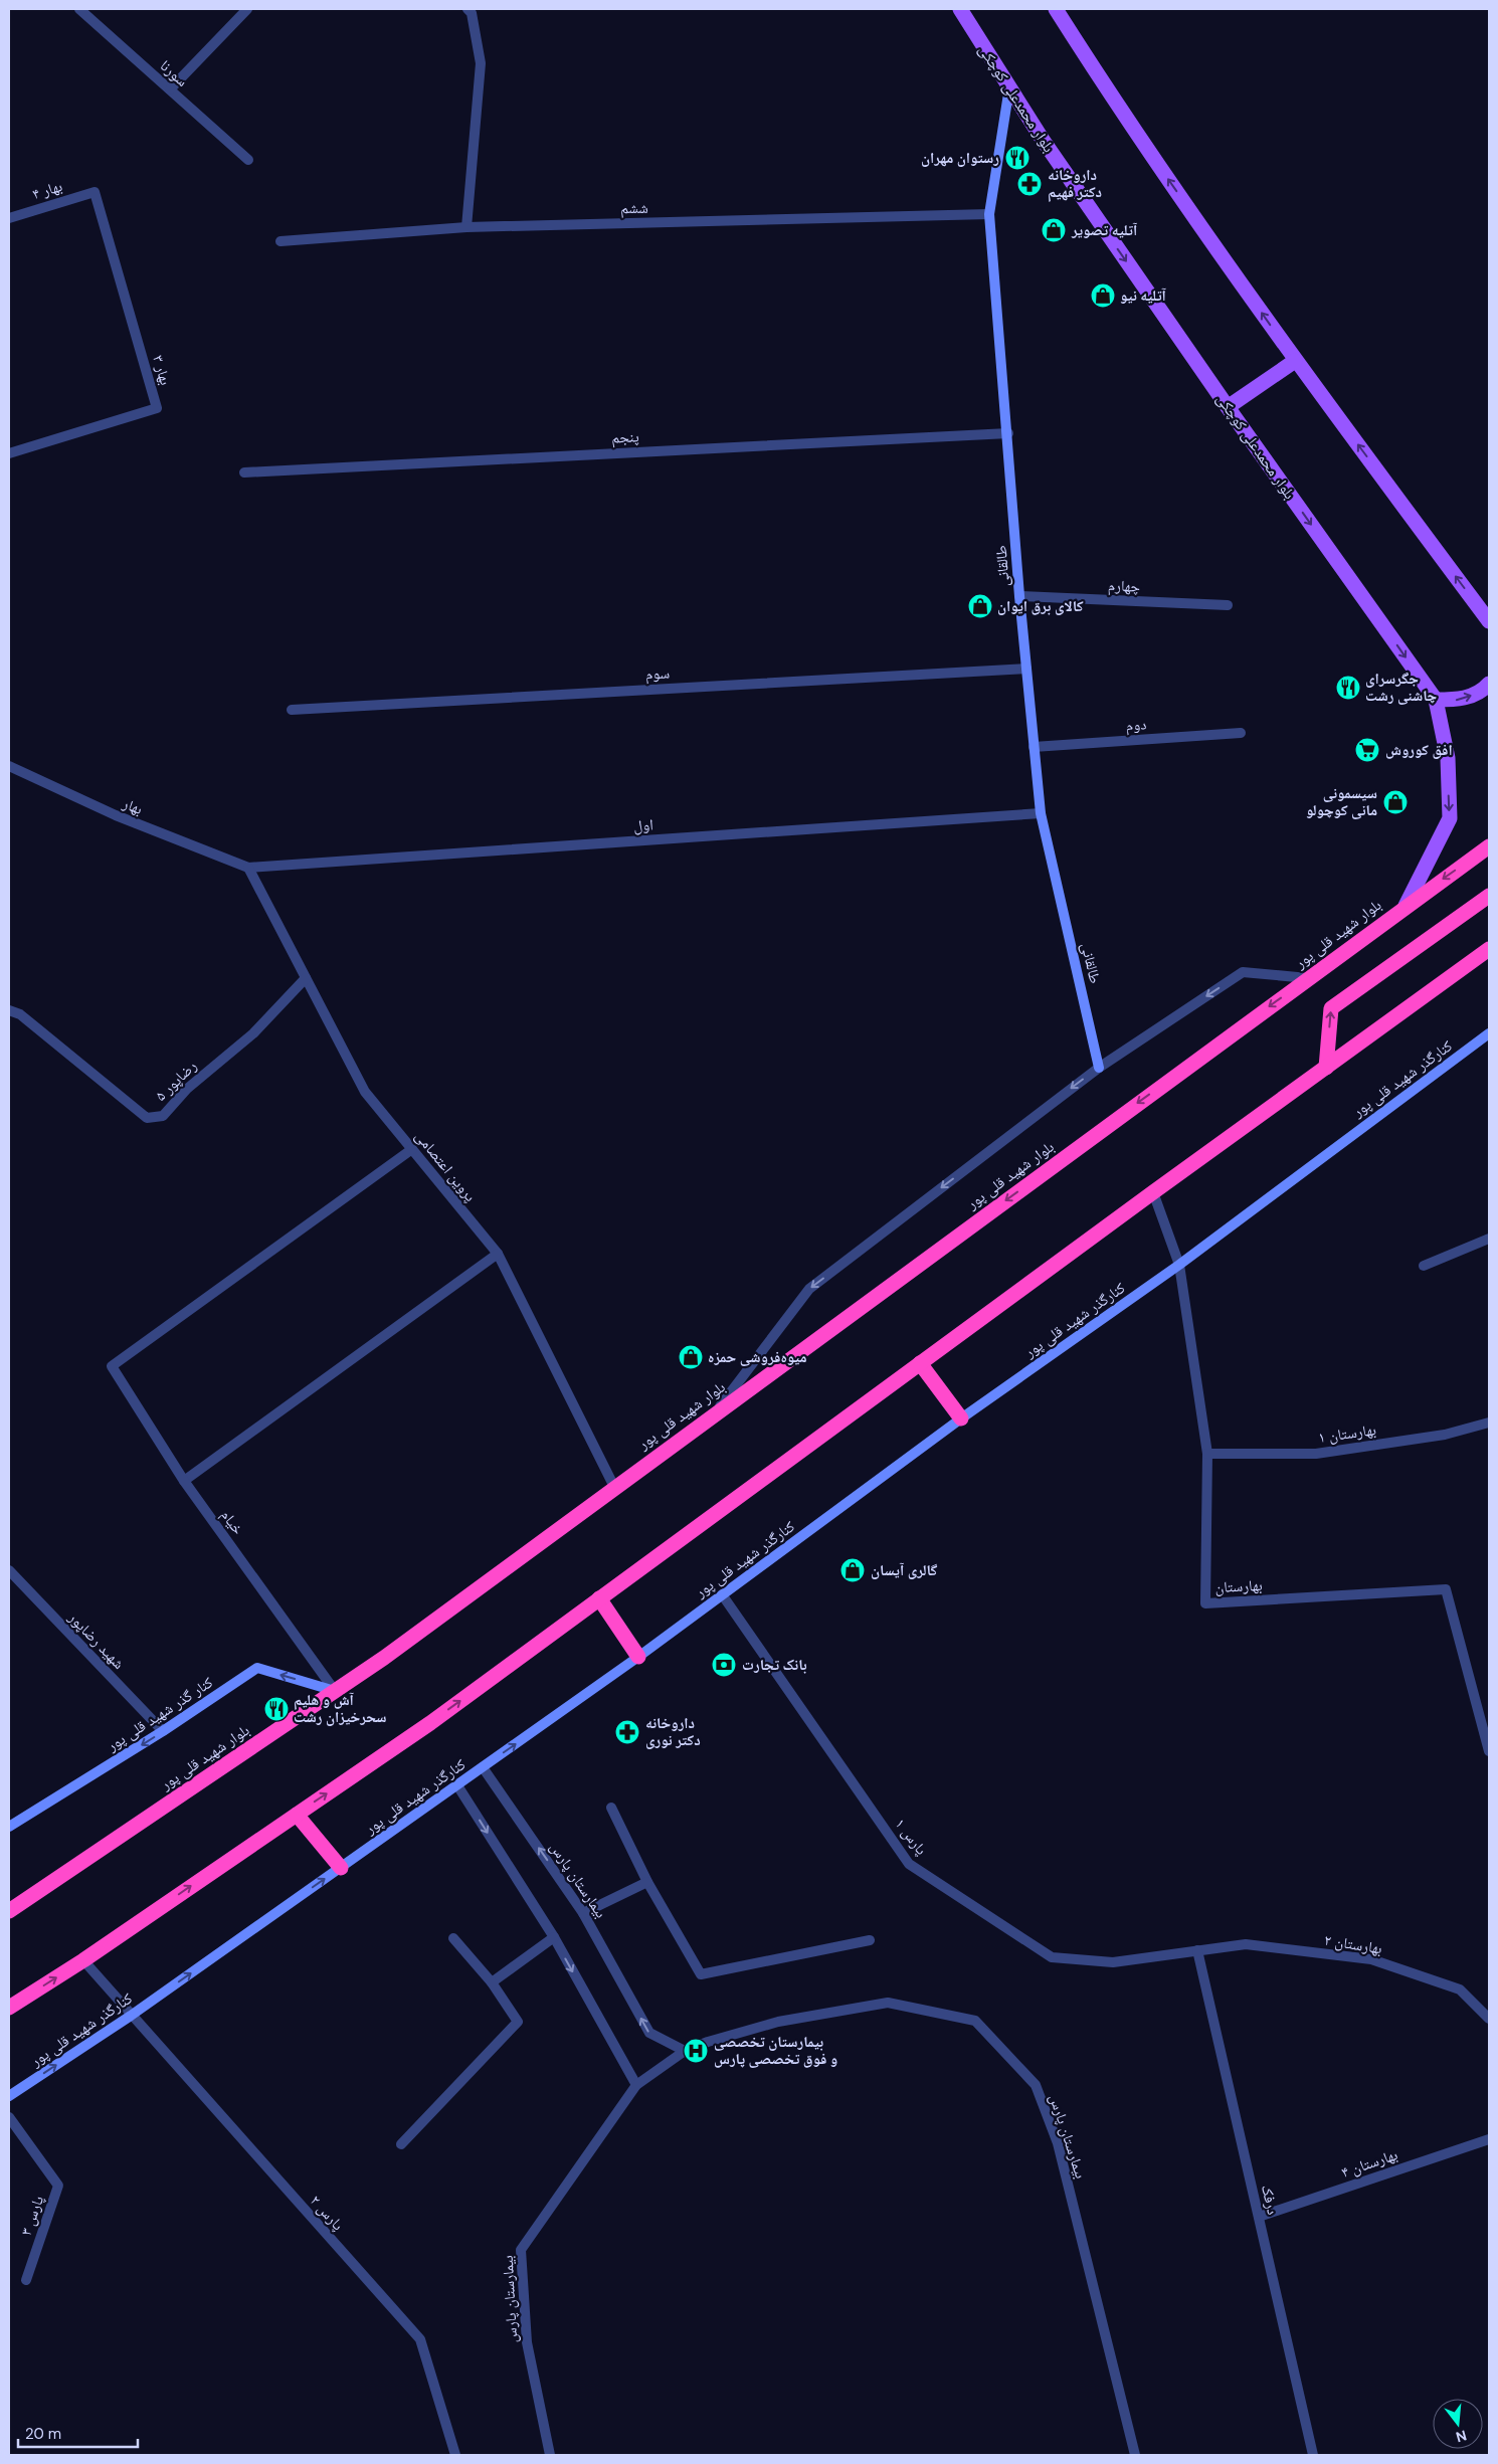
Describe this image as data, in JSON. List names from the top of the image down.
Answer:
{
  "streets": {
    "highway": ["بلوار شهید قلی پور"],
    "main road": ["بلوار محمدعلی کوچکی"],
    "street": [
      "سورنا",
      "بهار ۴",
      "ششم",
      "بهار ۳",
      "پنجم",
      "طالقانی",
      "چهارم",
      "سوم",
      "دوم",
      "بهار",
      "اول",
      "کنارگذر شهید قلی پور",
      "رضاپور ۵",
      "پروین اعتصامی",
      "بهارستان ۱",
      "خیام",
      "بهارستان",
      "شهید رضاپور",
      "کنار گذر شهید قلی پور",
      "پارس ۱",
      "بیمارستان پارس",
      "بهارستان ۲",
      "بهارستان ۴",
      "درفک",
      "پارس ۲",
      "پارس ۳"
    ]
  },
  "crossings": [
    ["بلوار محمدعلی کوچکی", "طالقانی"],
    ["بلوار محمدعلی کوچکی", "بلوار شهید قلی پور"],
    ["بهار ۴", "بهار ۳"],
    ["ششم", "طالقانی"],
    ["پنجم", "طالقانی"],
    ["طالقانی", "چهارم"],
    ["طالقانی", "سوم"],
    ["طالقانی", "دوم"],
    ["طالقانی", "اول"],
    ["بهار", "اول"],
    ["بهار", "پروین اعتصامی"],
    ["اول", "پروین اعتصامی"],
    ["بلوار شهید قلی پور", "پروین اعتصامی"],
    ["بلوار شهید قلی پور", "خیام"],
    ["بلوار شهید قلی پور", "کنار گذر شهید قلی پور"],
    ["کنارگذر شهید قلی پور", "بهارستان"],
    ["کنارگذر شهید قلی پور", "پارس ۱"],
    ["کنارگذر شهید قلی پور", "بیمارستان پارس"],
    ["کنارگذر شهید قلی پور", "پارس ۲"],
    ["رضاپور ۵", "پروین اعتصامی"],
    ["پروین اعتصامی", "خیام"],
    ["بهارستان ۱", "بهارستان"],
    ["خیام", "کنار گذر شهید قلی پور"],
    ["شهید رضاپور", "کنار گذر شهید قلی پور"],
    ["پارس ۱", "بهارستان ۲"],
    ["پارس ۱", "درفک"],
    ["بهارستان ۲", "درفک"],
    ["بهارستان ۴", "درفک"]
  ],
  "one_way": ["کنار گذر شهید قلی پور"],
  "places": {
    "restaurant": ["رستوان مهران", "جگرسرای چاشنی رشت", "آش و هلیم سحرخیزان رشت"],
    "pharmacy": ["داروخانه دکتر فهیم", "داروخانه دکتر نوری"],
    "shop": [
      "آتلیه تصویر",
      "آتلیه نیو",
      "کالای برق ایوان",
      "سیسمونی مانی کوچولو",
      "میوه‌فروشی حمزه",
      "گالری آیسان"
    ],
    "supermarket": ["افق کوروش"],
    "bank": ["بانک تجارت"],
    "hospital": ["بیمارستان تخصصی و فوق تخصصی پارس"]
  },
  "scale_bar": "20 m",
  "north": "bottom"
}
